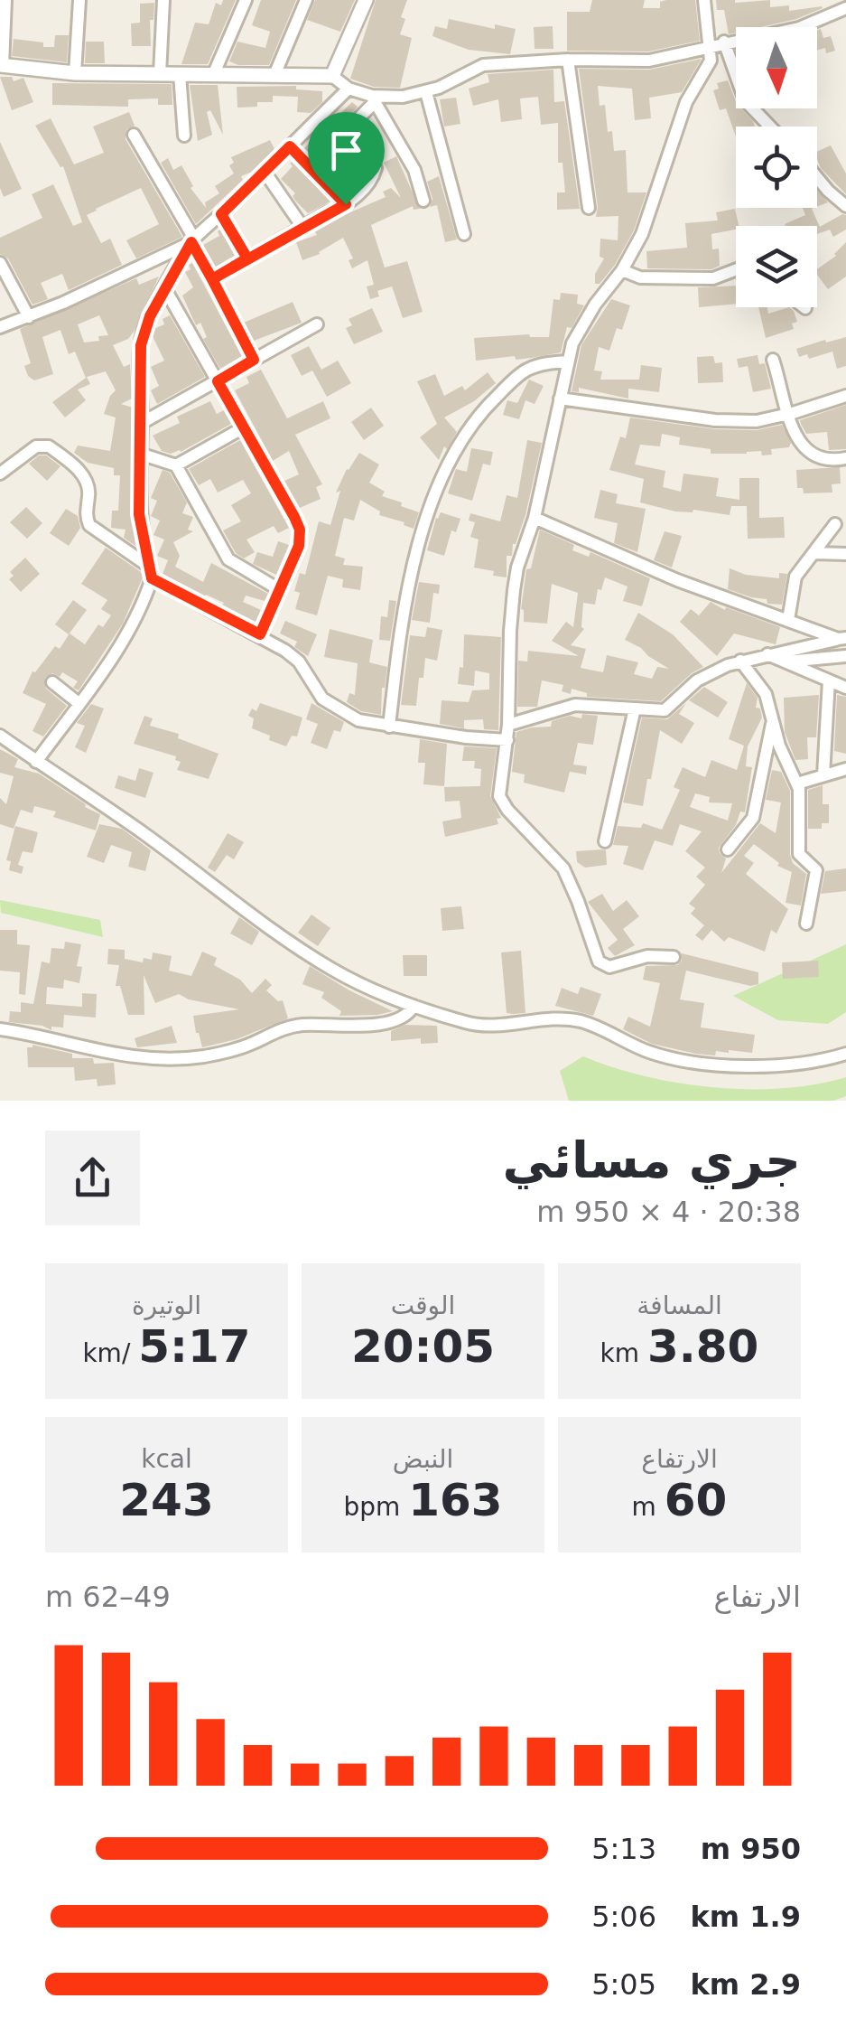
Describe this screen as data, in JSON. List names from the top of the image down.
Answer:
{
  "north": "bottom",
  "page": {
    "heading": ["جري مسائي", "20:38 · 4 × 950 m"],
    "stats": [
      ["المسافة", "3.80 km"],
      ["الوقت", "20:05"],
      ["الوتيرة", "5:17 /km"],
      ["الارتفاع", "60 m"],
      ["النبض", "163 bpm"],
      ["kcal", "243"]
    ],
    "chart": ["الارتفاع", "49–62 m"],
    "list": [
      {
        "name": "950 m",
        "note": "5:13"
      },
      {
        "name": "1.9 km",
        "note": "5:06"
      },
      {
        "name": "2.9 km",
        "note": "5:05"
      }
    ]
  }
}
